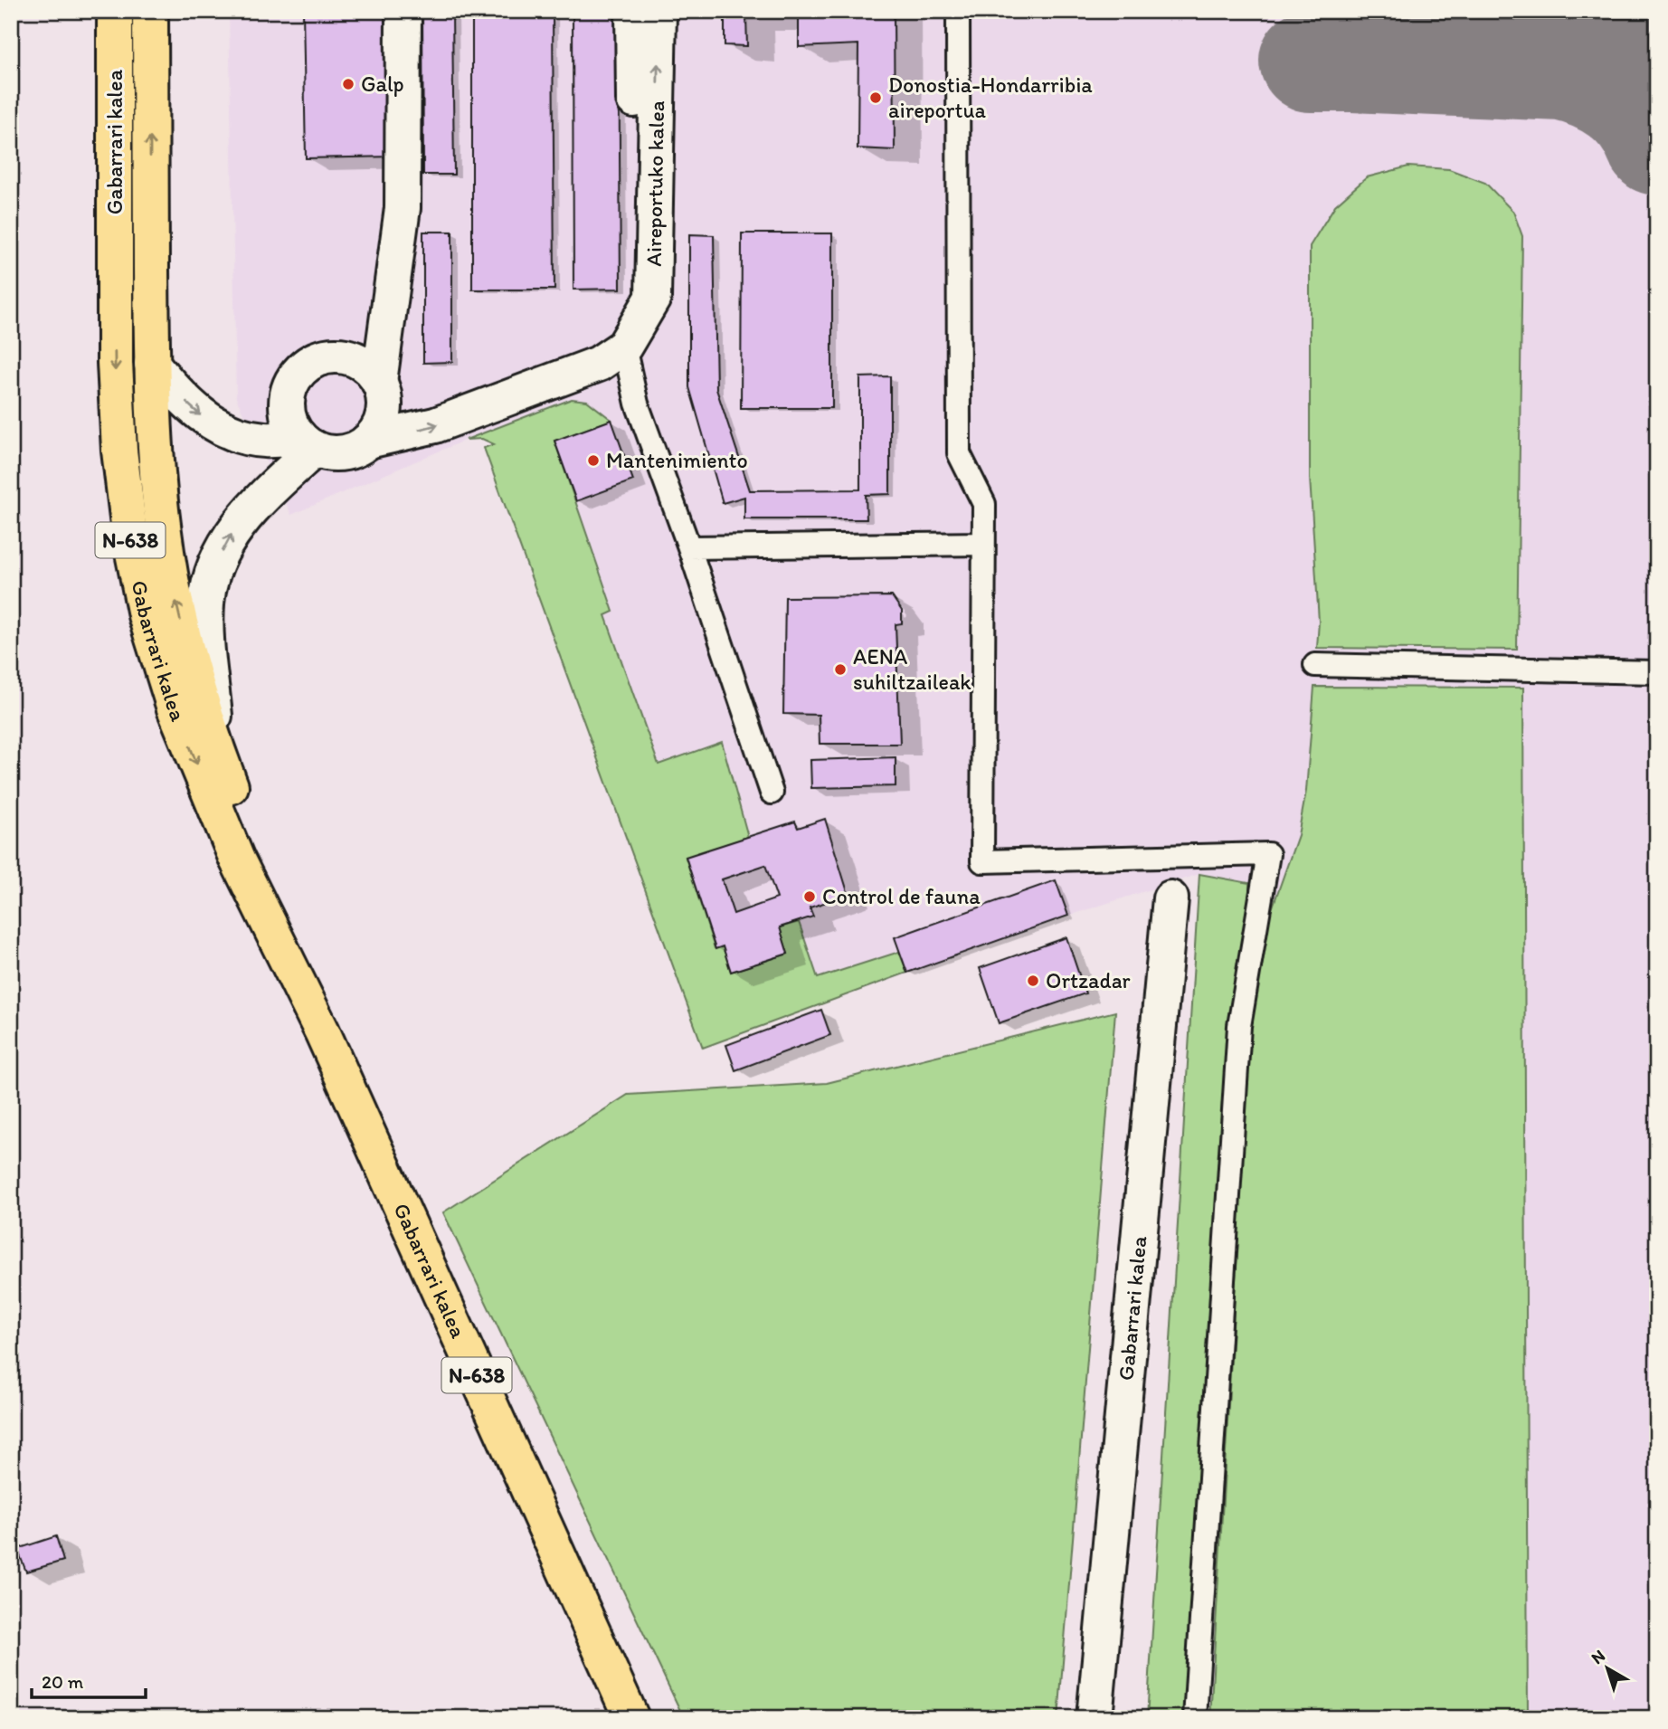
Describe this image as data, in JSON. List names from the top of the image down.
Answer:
{
  "streets": {
    "main road": ["Gabarrari kalea", "N-638"],
    "street": ["Aireportuko kalea"]
  },
  "crossings": [
    ["Gabarrari kalea", "Aireportuko kalea"]
  ],
  "one_way": ["Aireportuko kalea"],
  "places": [
    "Galp",
    "Donostia-Hondarribia aireportua",
    "Mantenimiento",
    "AENA suhiltzaileak",
    "Control de fauna",
    "Ortzadar"
  ],
  "scale_bar": "20 m",
  "north": "top left"
}
